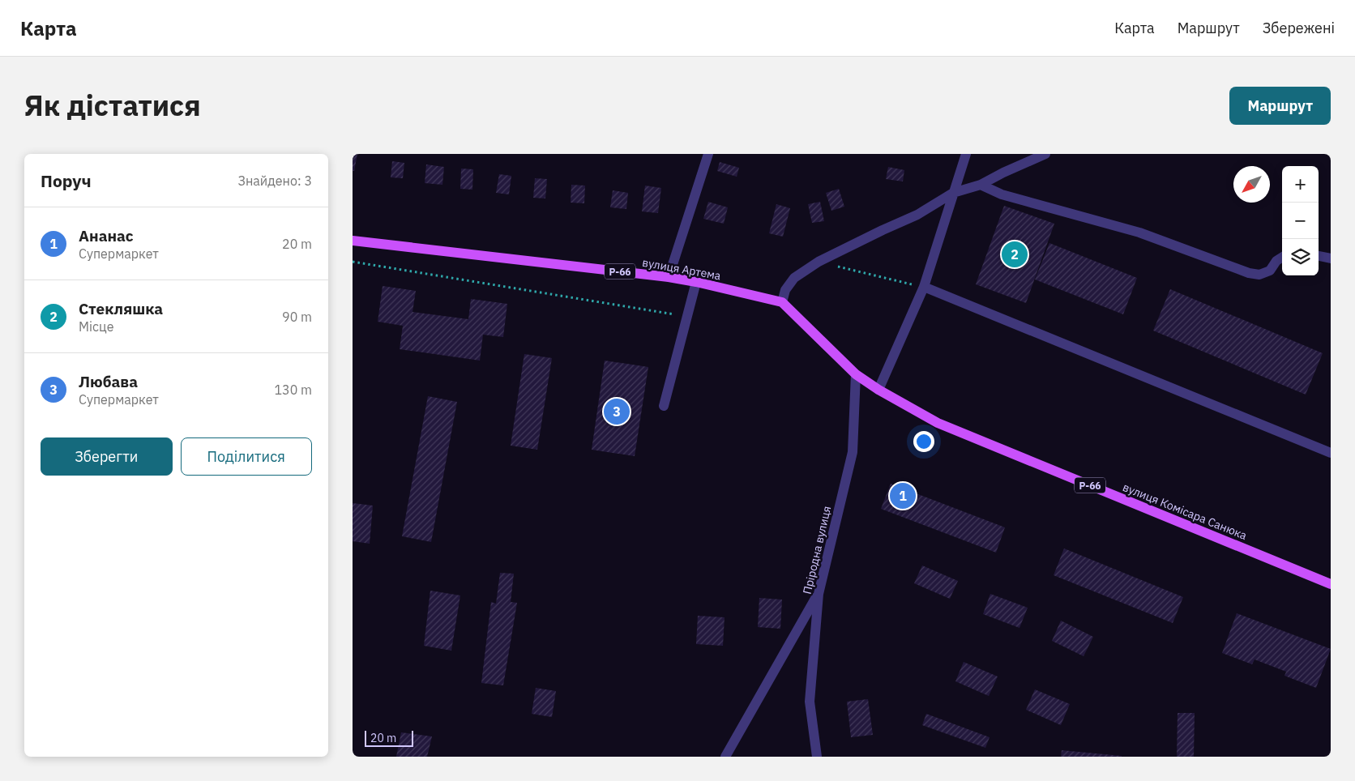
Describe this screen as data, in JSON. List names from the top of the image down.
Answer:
{
  "streets": {
    "main road": ["вулиця Артема", "Р-66", "вулиця Комісара Санюка"],
    "street": ["Пріродна вулиця"]
  },
  "crossings": [
    ["вулиця Артема", "Р-66"],
    ["Р-66", "вулиця Комісара Санюка"],
    ["Р-66", "Пріродна вулиця"],
    ["вулиця Комісара Санюка", "Пріродна вулиця"]
  ],
  "scale_bar": "20 m",
  "north": "bottom left",
  "page": {
    "header": "Карта",
    "nav": ["Карта", "Маршрут", "Збережені"],
    "title": "Як дістатися",
    "buttons": [
      "Маршрут",
      ["Зберегти", "Поділитися"]
    ],
    "heading": ["Поруч", "Знайдено: 3"],
    "map_buttons": ["+", "−"],
    "list": [
      {
        "mark": "1",
        "name": "Ананас",
        "note": "Супермаркет",
        "value": "20 m"
      },
      {
        "mark": "2",
        "name": "Стекляшка",
        "note": "Місце",
        "value": "90 m"
      },
      {
        "mark": "3",
        "name": "Любава",
        "note": "Супермаркет",
        "value": "130 m"
      }
    ],
    "pins": ["2", "3", "1"],
    "scale": "20 m"
  }
}
